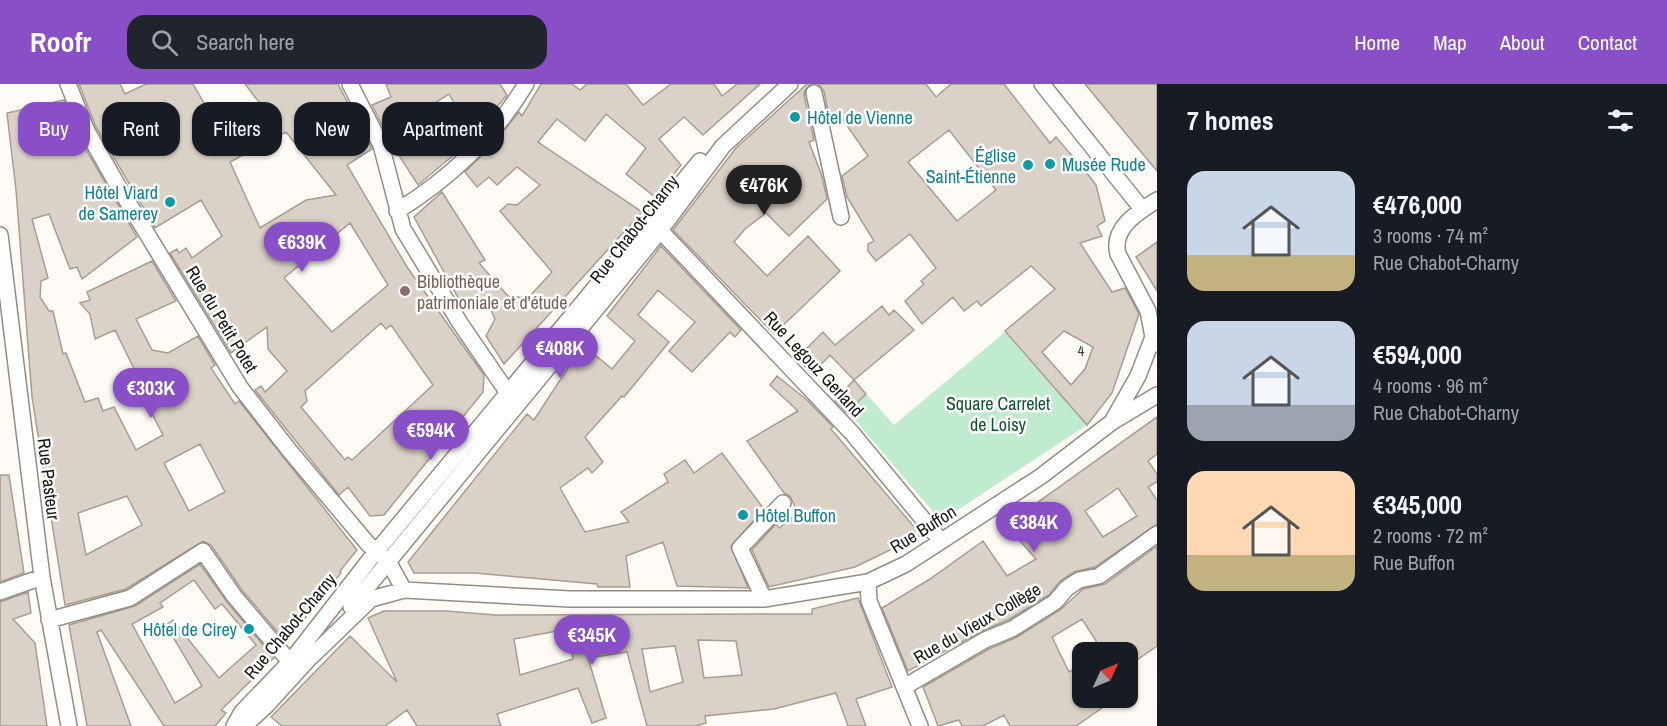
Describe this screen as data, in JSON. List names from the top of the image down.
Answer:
{
  "streets": {
    "street": [
      "Rue Chabot-Charny",
      "Rue du Petit Potet",
      "Rue Legouz Gerland",
      "Rue Pasteur",
      "Rue Buffon",
      "Rue du Vieux Collège"
    ]
  },
  "crossings": [
    ["Rue Chabot-Charny", "Rue du Petit Potet"],
    ["Rue Chabot-Charny", "Rue Legouz Gerland"],
    ["Rue Chabot-Charny", "Rue Buffon"],
    ["Rue Legouz Gerland", "Rue Buffon"]
  ],
  "parks": ["Square Carrelet de Loisy"],
  "places": [
    "Hôtel de Vienne",
    "Musée Rude",
    "Église Saint-Étienne",
    "Hôtel Viard de Samerey",
    "Bibliothèque patrimoniale et d'étude",
    "Hôtel Buffon",
    "Hôtel de Cirey"
  ],
  "house_numbers": ["4"],
  "north": "top right",
  "page": {
    "header": "Roofr",
    "search": "Search here",
    "nav": [
      "Home",
      "Map",
      "About",
      "Contact"
    ],
    "heading": "7 homes",
    "chip": [
      "Buy",
      "Rent",
      "Filters",
      "New",
      "Apartment"
    ],
    "list": [
      {
        "name": "€476,000",
        "note": "3 rooms · 74 m² · Rue Chabot-Charny"
      },
      {
        "name": "€594,000",
        "note": "4 rooms · 96 m² · Rue Chabot-Charny"
      },
      {
        "name": "€345,000",
        "note": "2 rooms · 72 m² · Rue Buffon"
      }
    ],
    "price": [
      "€476K",
      "€639K",
      "€408K",
      "€303K",
      "€594K",
      "€384K",
      "€345K"
    ]
  }
}
